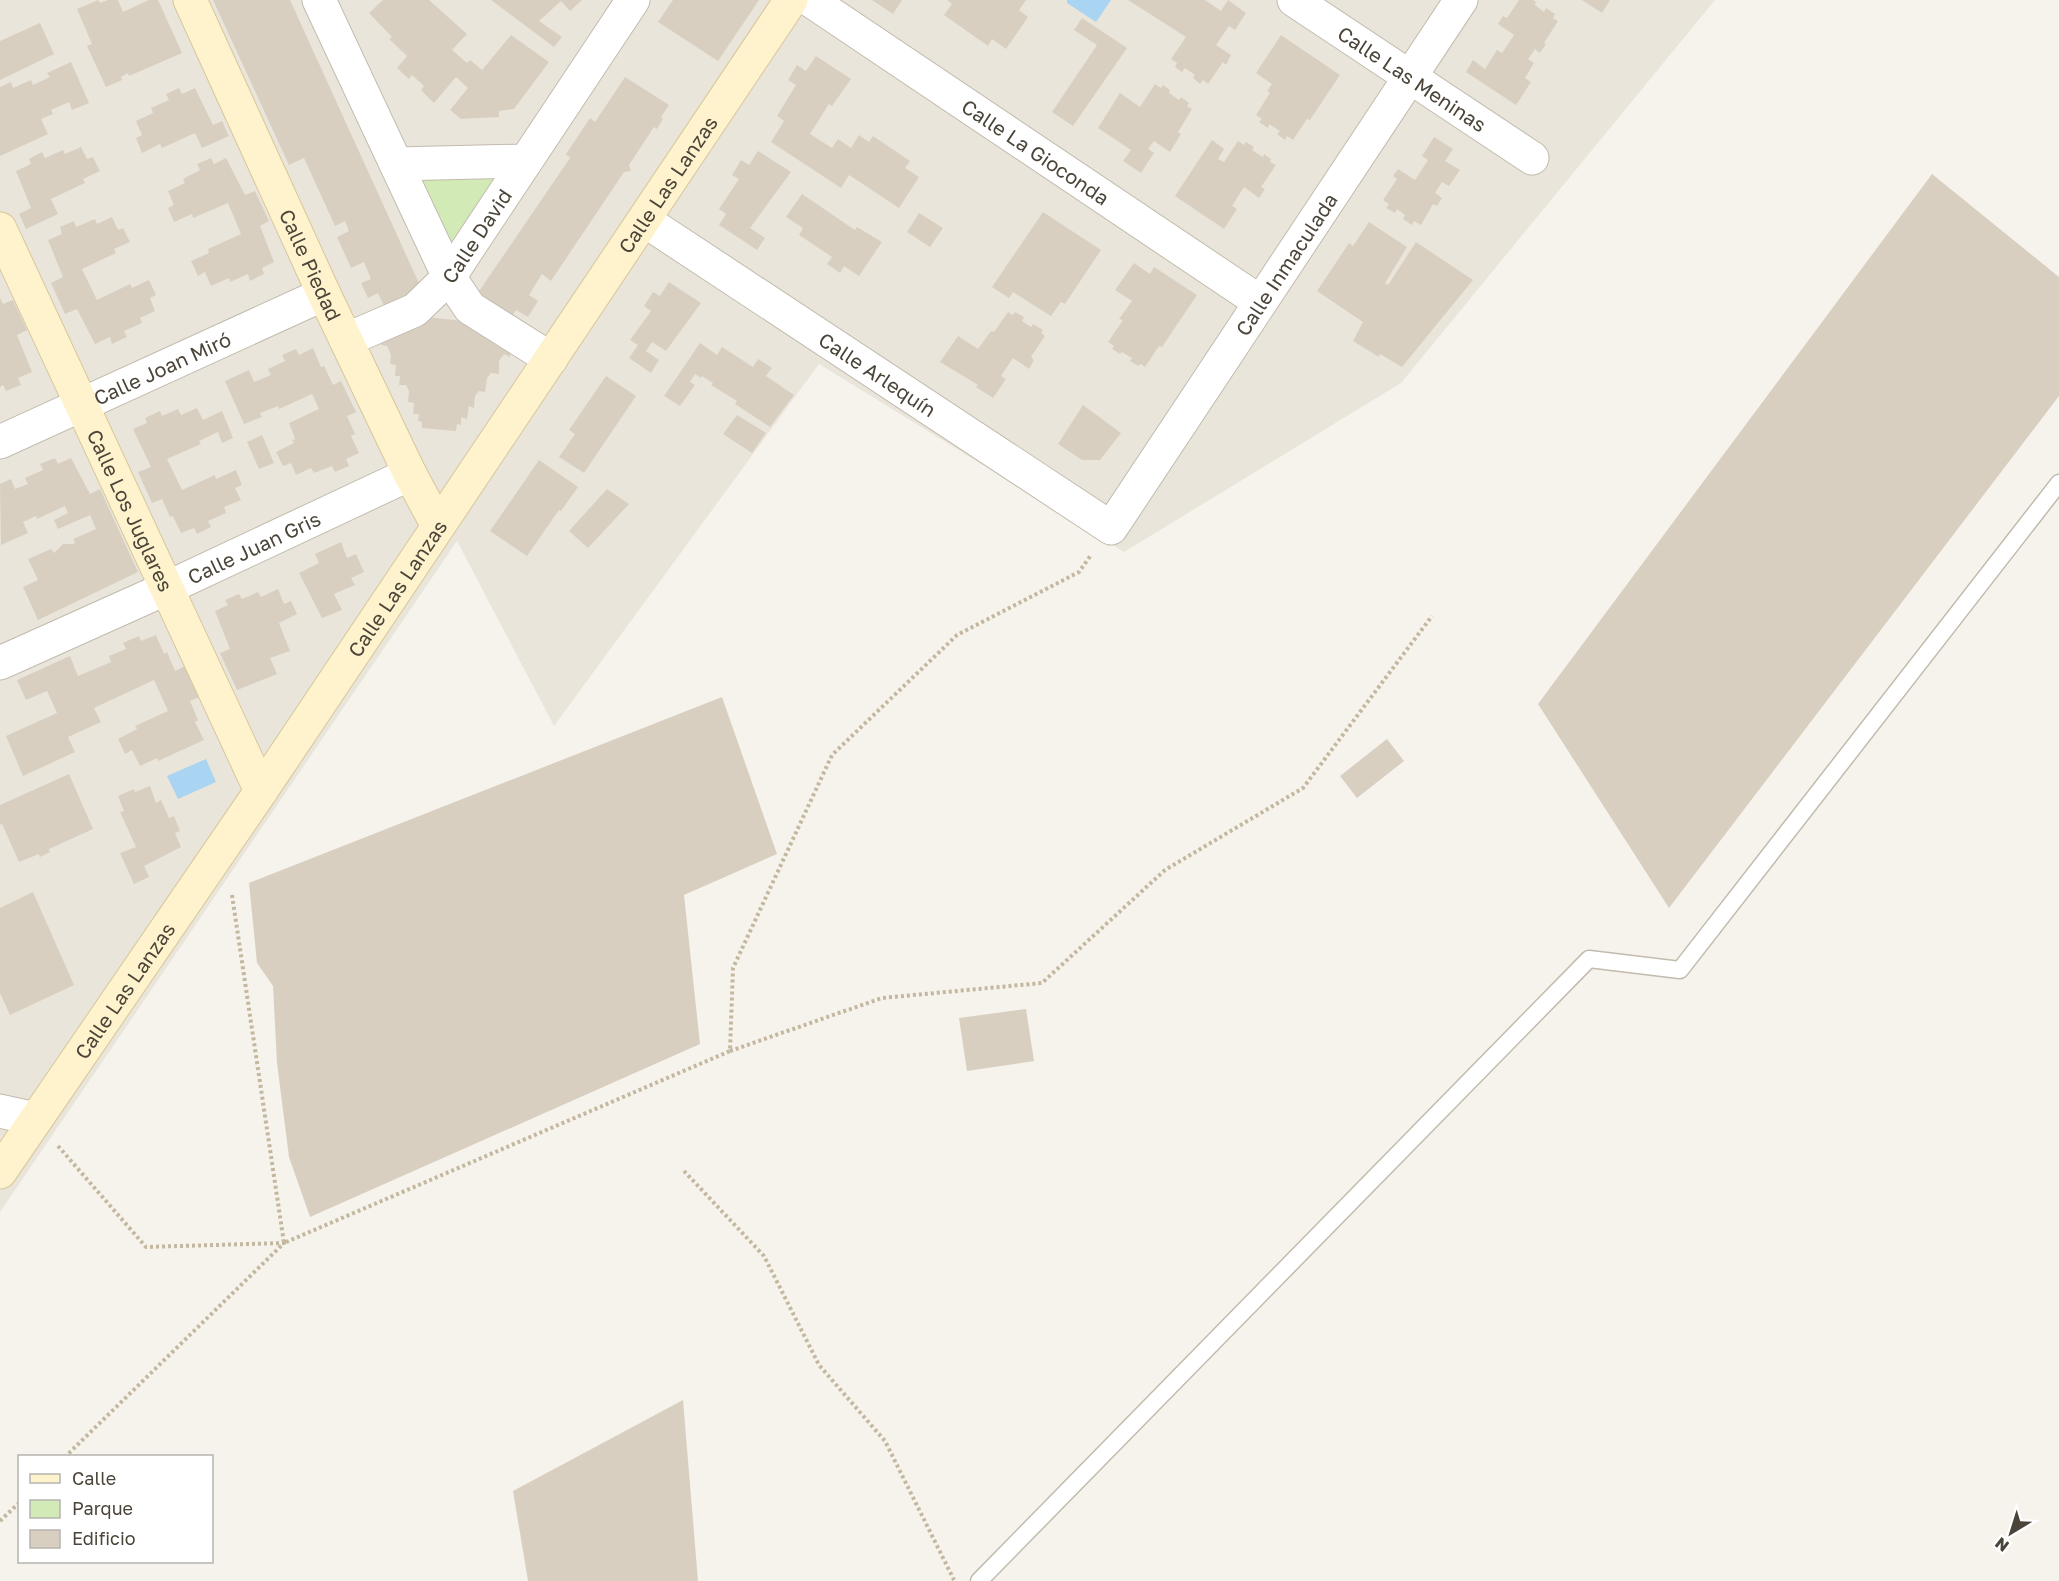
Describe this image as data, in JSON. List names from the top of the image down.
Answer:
{
  "streets": {
    "street": [
      "Calle Las Meninas",
      "Calle La Gioconda",
      "Calle Las Lanzas",
      "Calle David",
      "Calle Inmaculada",
      "Calle Piedad",
      "Calle Joan Miró",
      "Calle Arlequín",
      "Calle Los Juglares",
      "Calle Juan Gris"
    ]
  },
  "crossings": [
    ["Calle Las Meninas", "Calle Inmaculada"],
    ["Calle La Gioconda", "Calle Inmaculada"],
    ["Calle Las Lanzas", "Calle Piedad"],
    ["Calle Las Lanzas", "Calle Arlequín"],
    ["Calle Las Lanzas", "Calle Los Juglares"],
    ["Calle Inmaculada", "Calle Arlequín"],
    ["Calle Piedad", "Calle Joan Miró"],
    ["Calle Piedad", "Calle Juan Gris"],
    ["Calle Joan Miró", "Calle Los Juglares"],
    ["Calle Los Juglares", "Calle Juan Gris"]
  ],
  "legend": ["Calle", "Parque", "Edificio"],
  "north": "bottom left"
}
